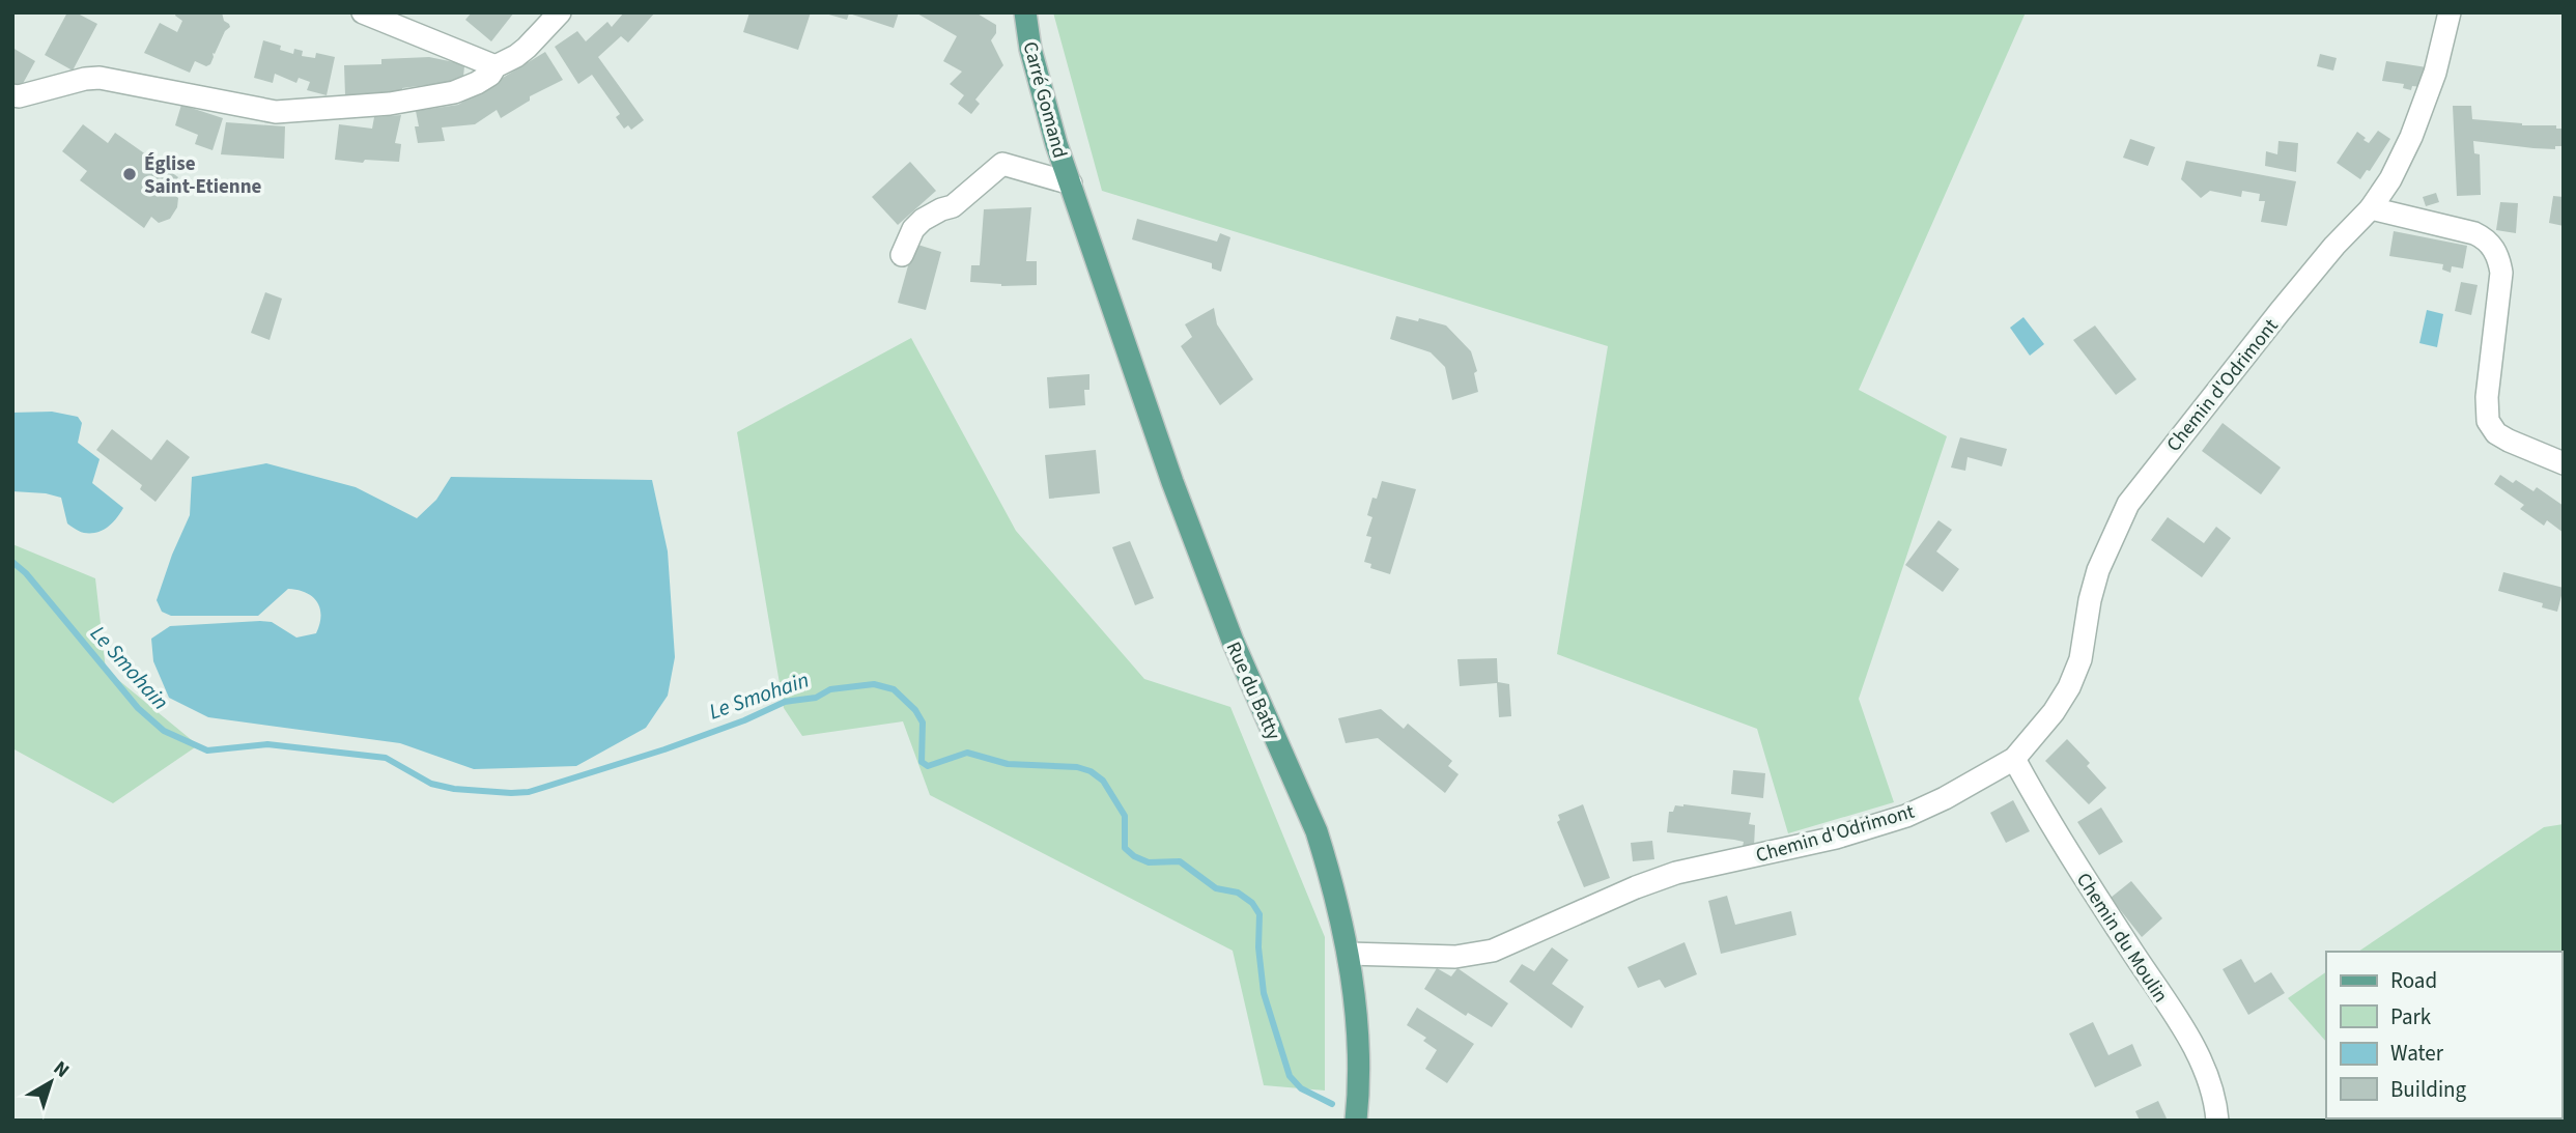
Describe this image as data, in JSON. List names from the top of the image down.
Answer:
{
  "streets": {
    "main road": ["Carré Gomand", "Rue du Batty"],
    "street": ["Chemin d'Odrimont", "Chemin du Moulin"]
  },
  "crossings": [
    ["Carré Gomand", "Rue du Batty"],
    ["Chemin d'Odrimont", "Rue du Batty"],
    ["Chemin d'Odrimont", "Chemin du Moulin"]
  ],
  "water": ["Le Smohain"],
  "places": ["Église Saint-Etienne"],
  "legend": [
    "Road",
    "Park",
    "Water",
    "Building"
  ],
  "north": "top right"
}
